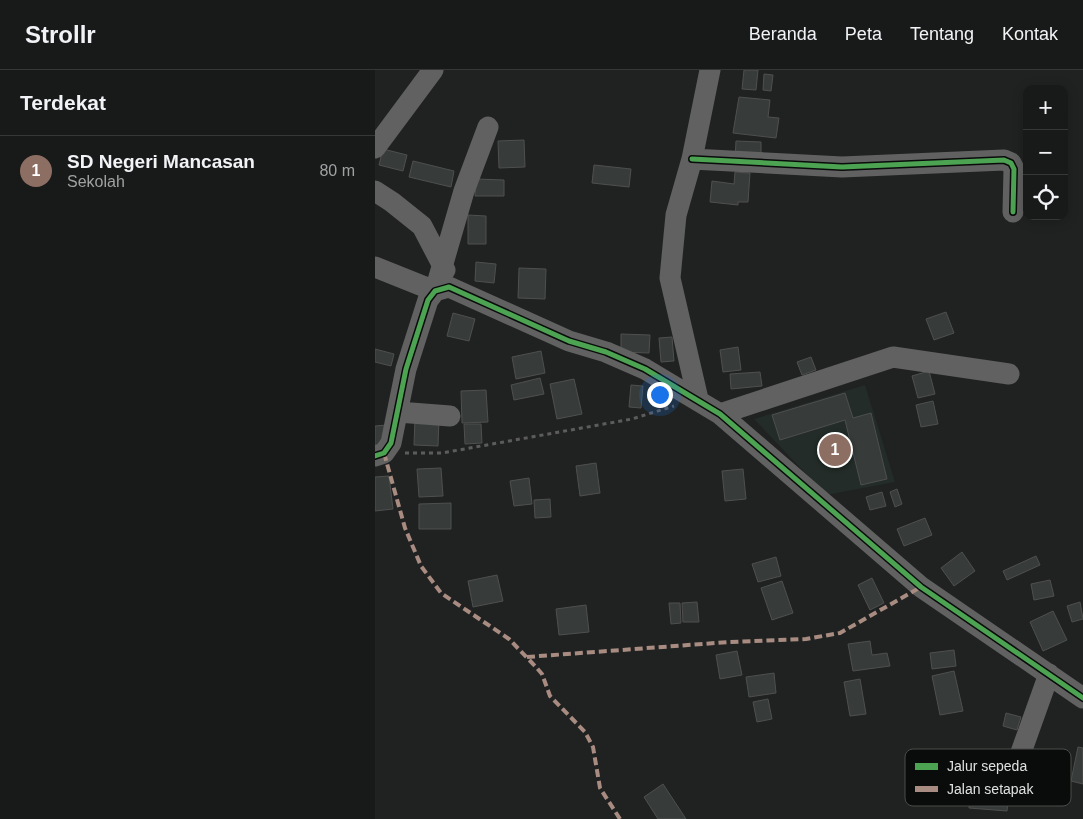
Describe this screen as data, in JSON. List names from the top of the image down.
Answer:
{
  "legend": ["Jalur sepeda", "Jalan setapak"],
  "page": {
    "header": "Strollr",
    "nav": [
      "Beranda",
      "Peta",
      "Tentang",
      "Kontak"
    ],
    "heading": "Terdekat",
    "map_buttons": ["+", "−"],
    "list": [
      {
        "mark": "1",
        "name": "SD Negeri Mancasan",
        "note": "Sekolah",
        "value": "80 m"
      }
    ],
    "pins": "1"
  }
}
